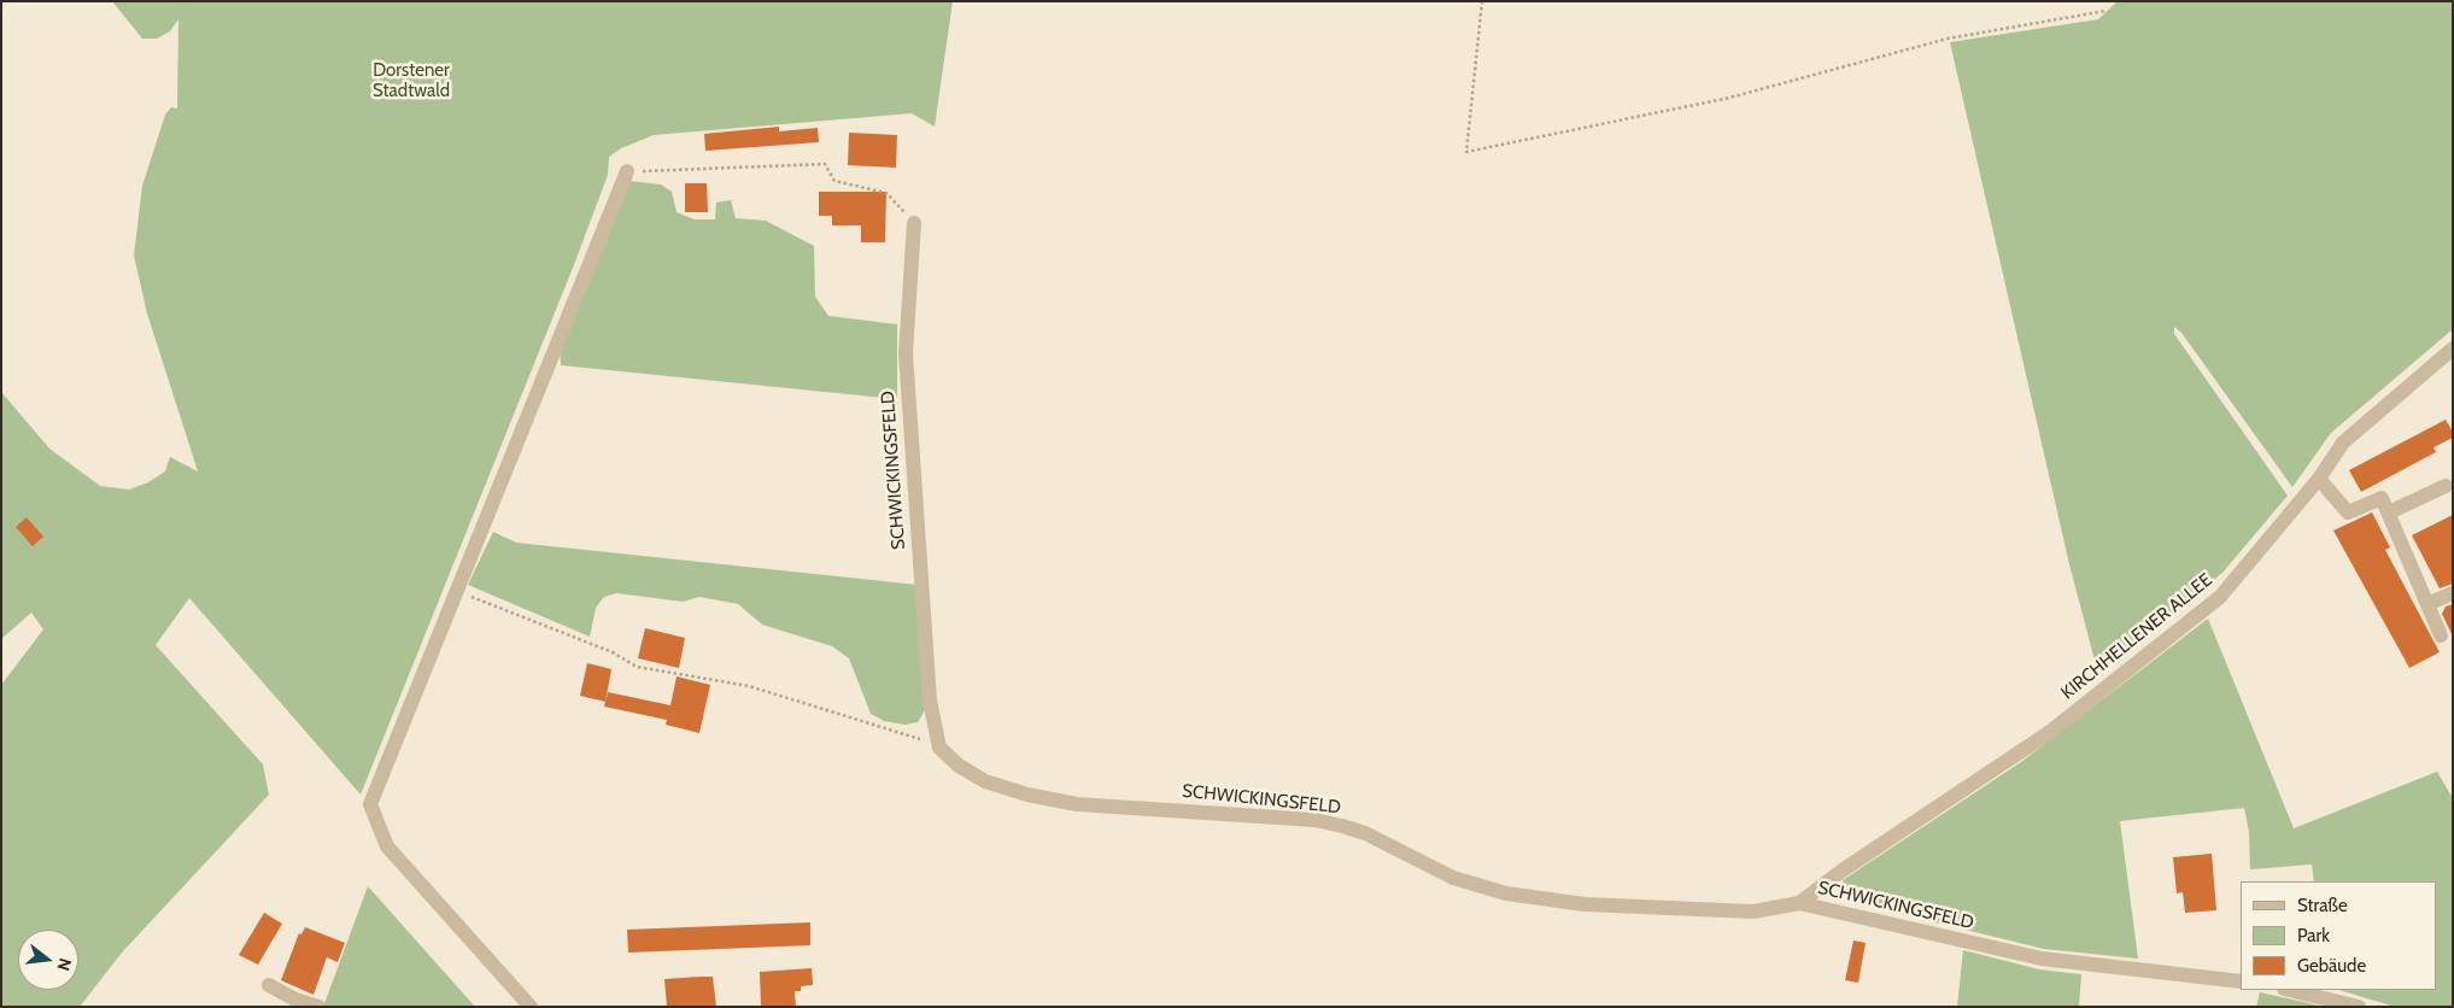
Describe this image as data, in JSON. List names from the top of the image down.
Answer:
{
  "streets": {
    "street": ["SCHWICKINGSFELD", "KIRCHHELLENER ALLEE"]
  },
  "crossings": [
    ["SCHWICKINGSFELD", "KIRCHHELLENER ALLEE"]
  ],
  "parks": ["Dorstener Stadtwald"],
  "legend": ["Straße", "Park", "Gebäude"],
  "north": "right"
}
